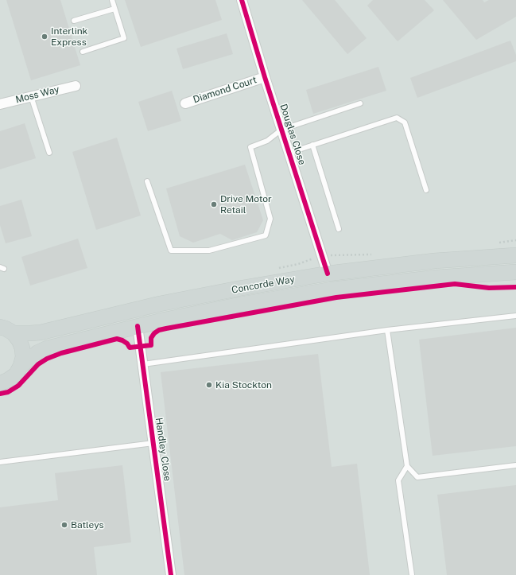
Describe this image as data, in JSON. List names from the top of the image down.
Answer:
{
  "streets": {
    "main road": ["Concorde Way"],
    "street": [
      "Diamond Court",
      "Moss Way",
      "Douglas Close",
      "Handley Close"
    ]
  },
  "crossings": [
    ["Diamond Court", "Douglas Close"],
    ["Douglas Close", "Concorde Way"],
    ["Concorde Way", "Handley Close"]
  ],
  "places": [
    "Interlink Express",
    "Drive Motor Retail",
    "Kia Stockton",
    "Batleys"
  ]
}
